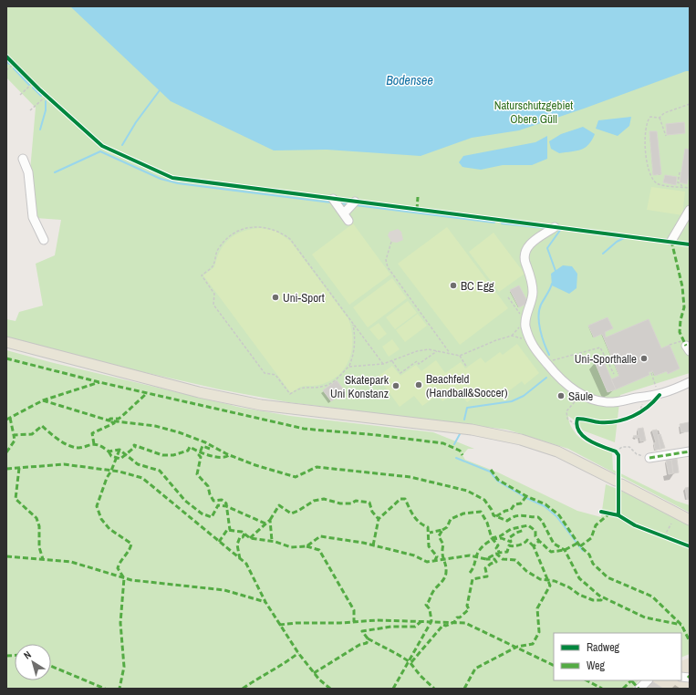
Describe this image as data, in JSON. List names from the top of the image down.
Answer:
{
  "water": ["Bodensee"],
  "parks": ["Naturschutzgebiet Obere Güll"],
  "places": [
    "BC Egg",
    "Uni-Sport",
    "Uni-Sporthalle",
    "Beachfeld (Handball&Soccer)",
    "Skatepark Uni Konstanz",
    "Säule"
  ],
  "legend": ["Radweg", "Weg"],
  "north": "top left"
}
